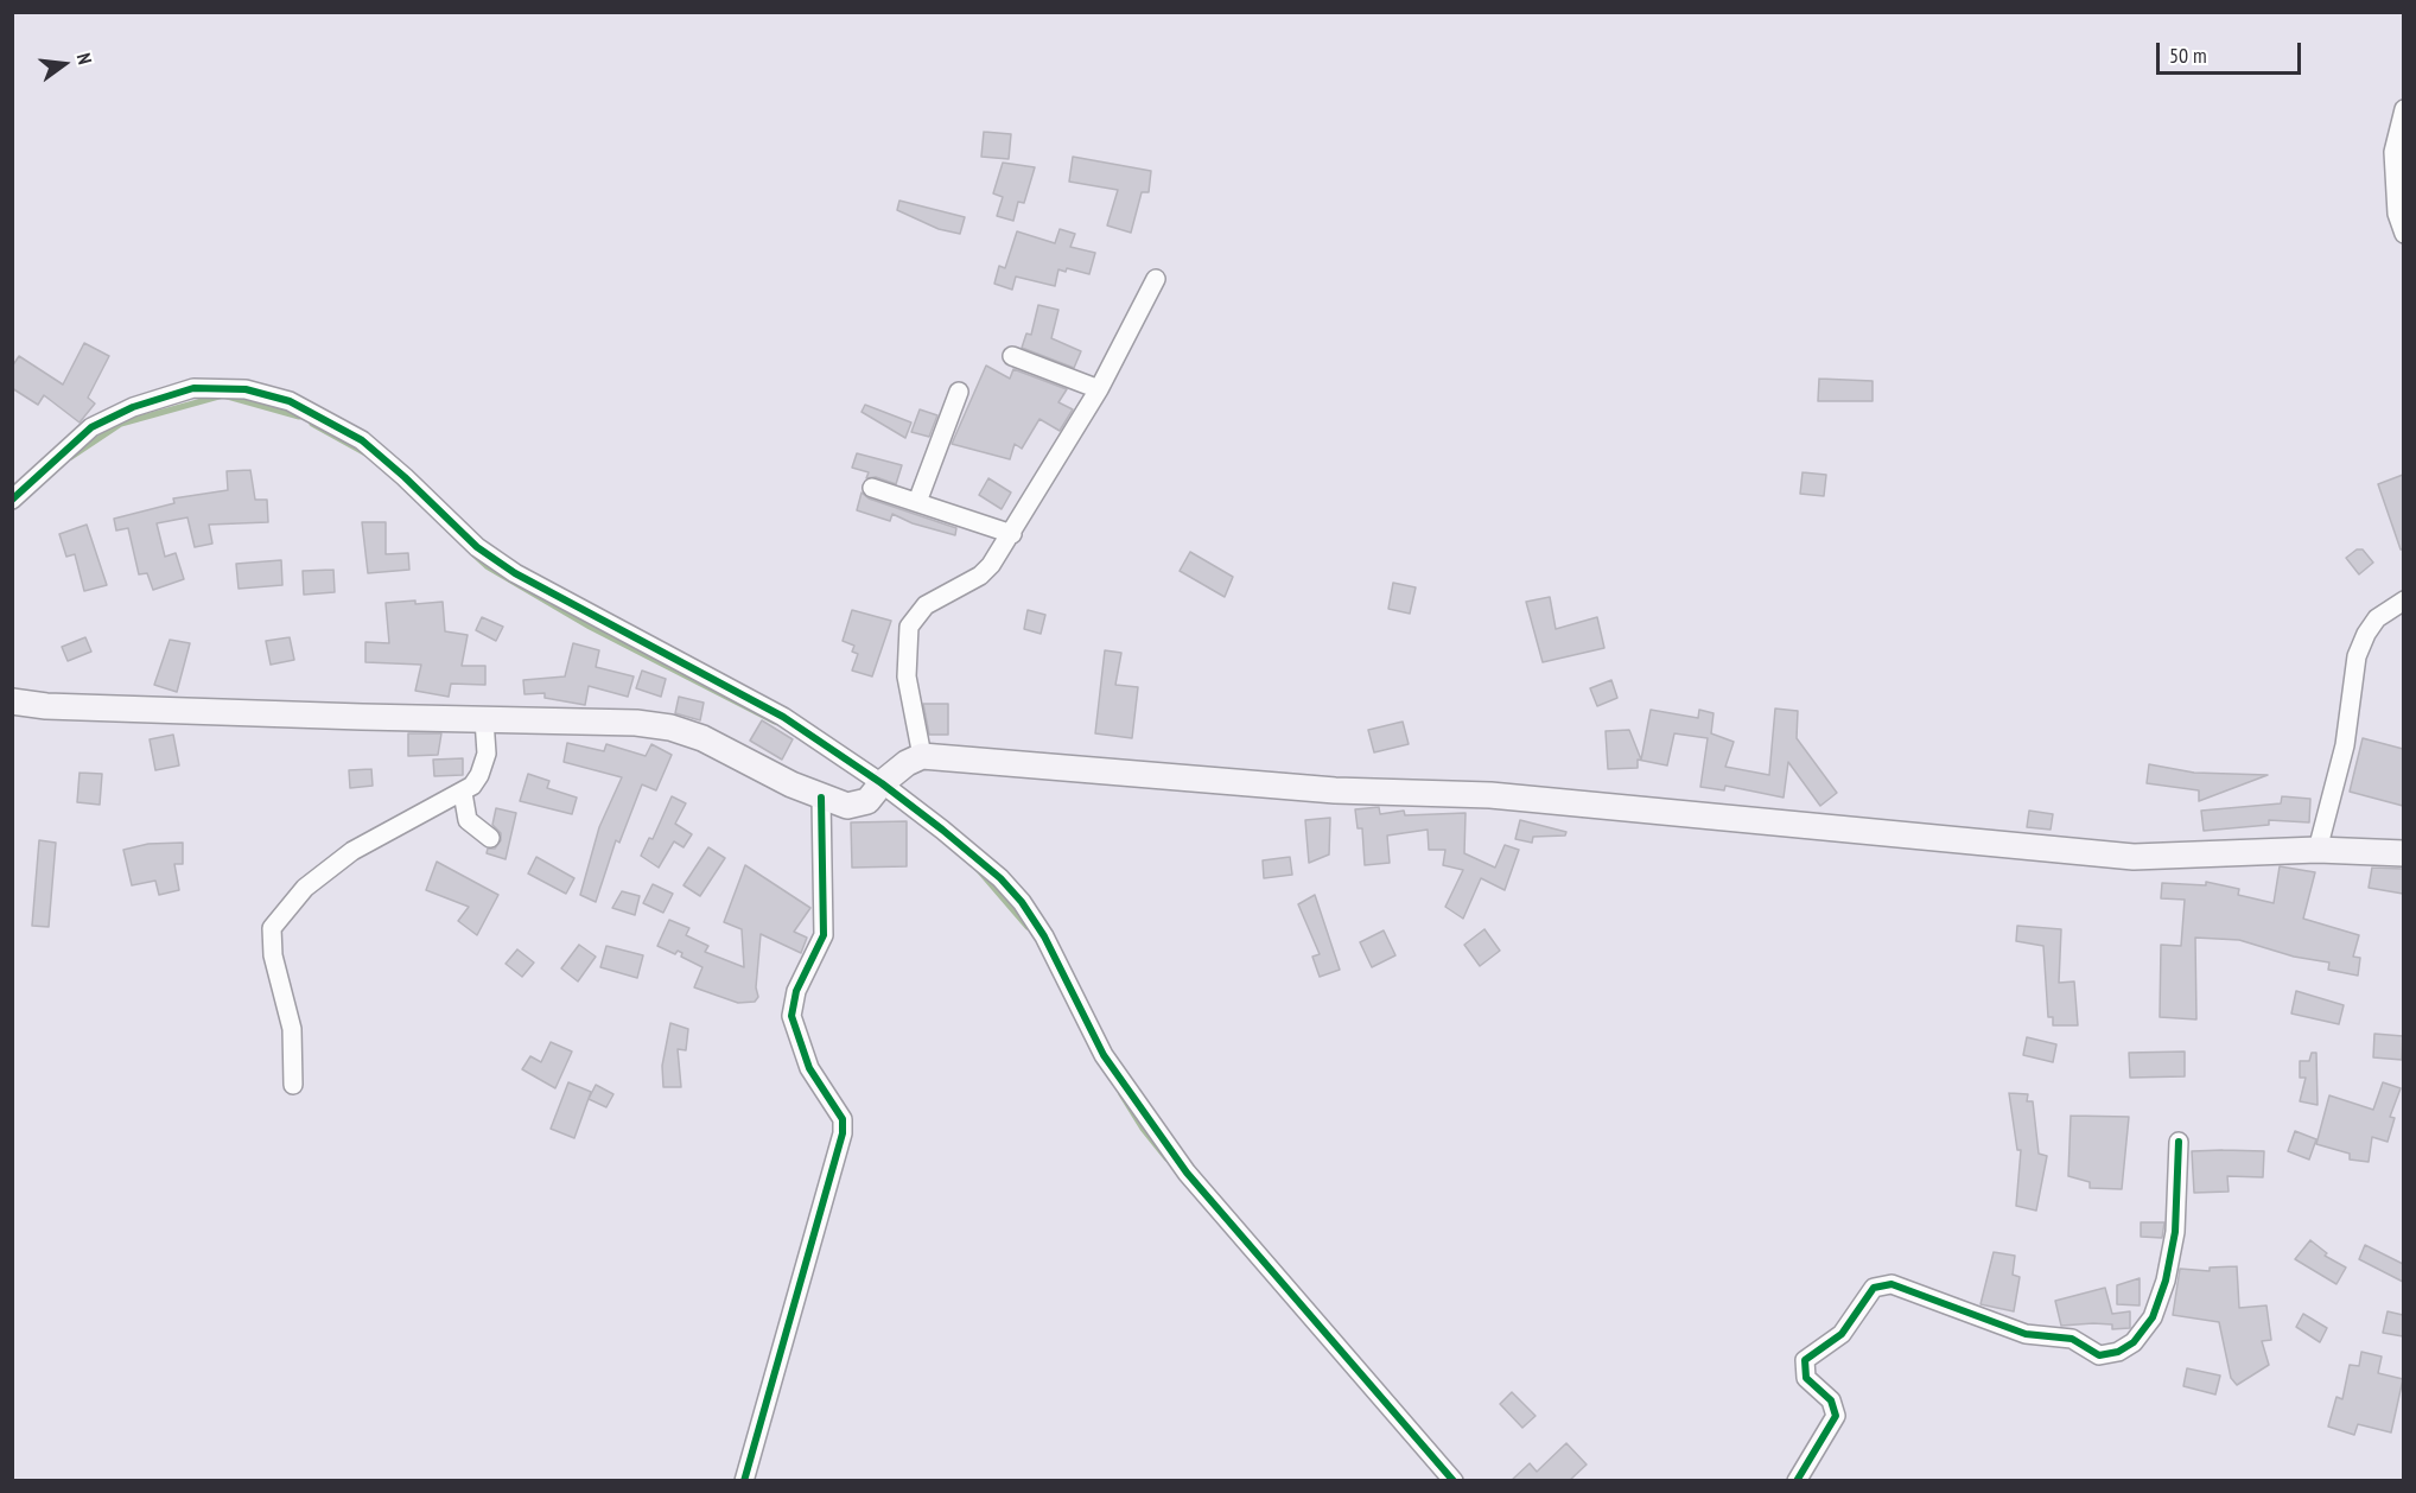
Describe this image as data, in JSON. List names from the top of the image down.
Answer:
{
  "scale_bar": "50 m",
  "north": "right"
}
